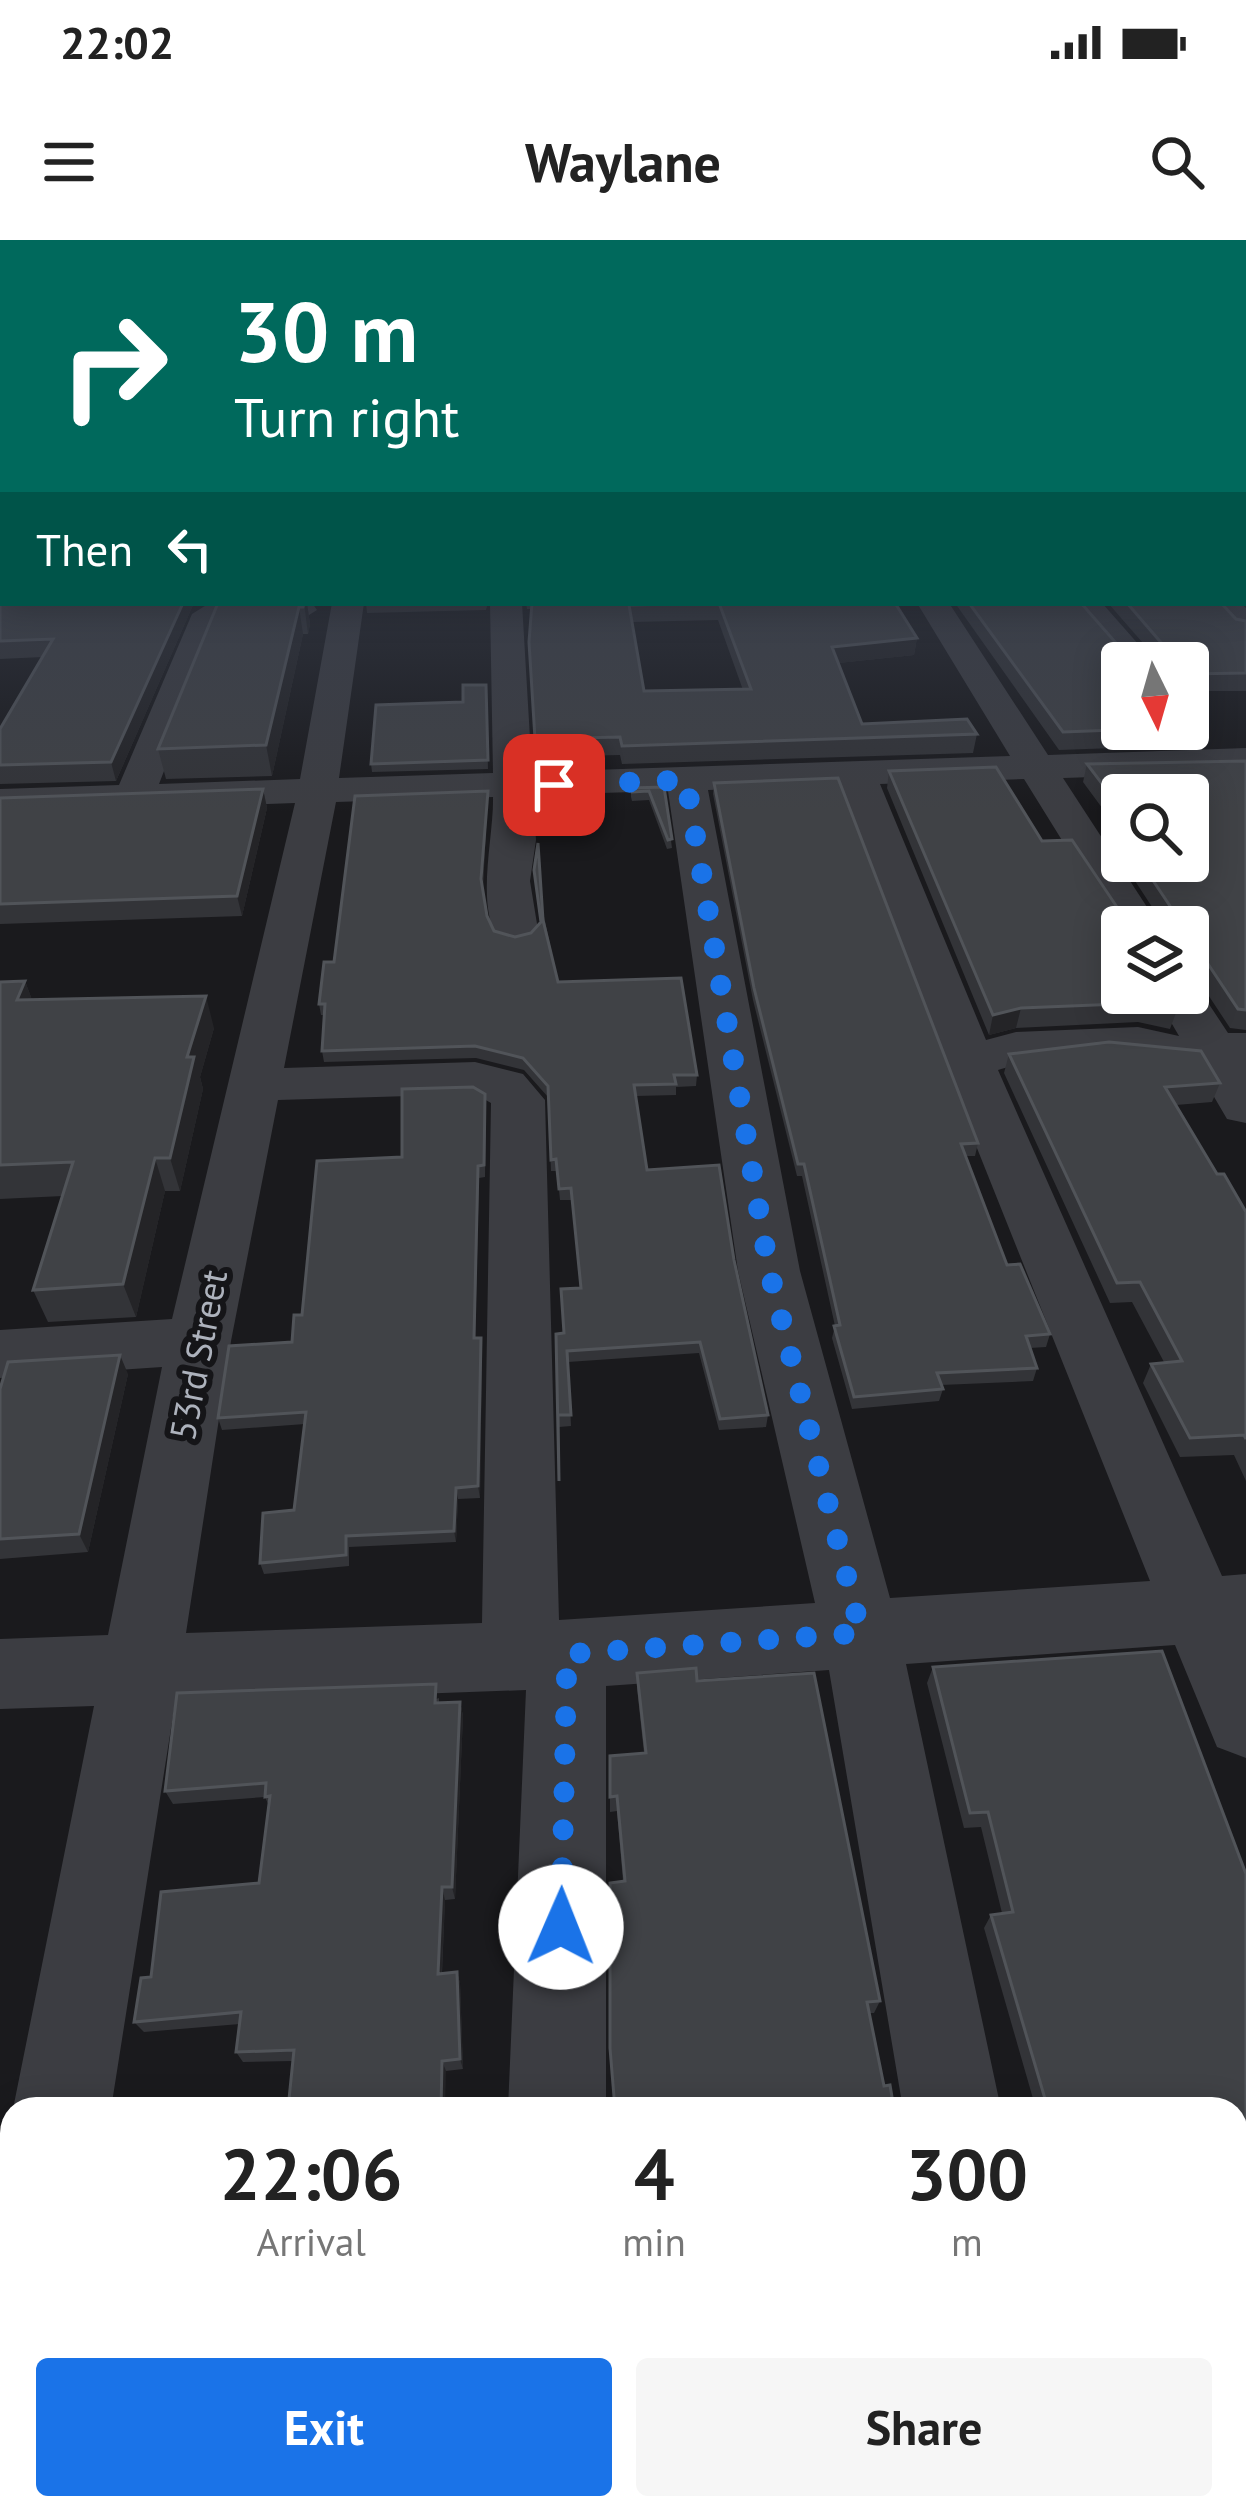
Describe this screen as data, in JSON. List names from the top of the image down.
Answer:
{
  "streets": {
    "street": ["53rd Street"]
  },
  "north": "bottom",
  "page": {
    "status": "22:02",
    "header": "Waylane",
    "turn": ["30 m", "Turn right"],
    "then": "Then",
    "eta": [
      "22:06",
      "Arrival",
      "4",
      "min",
      "300",
      "m"
    ],
    "buttons": ["Exit", "Share"]
  }
}
